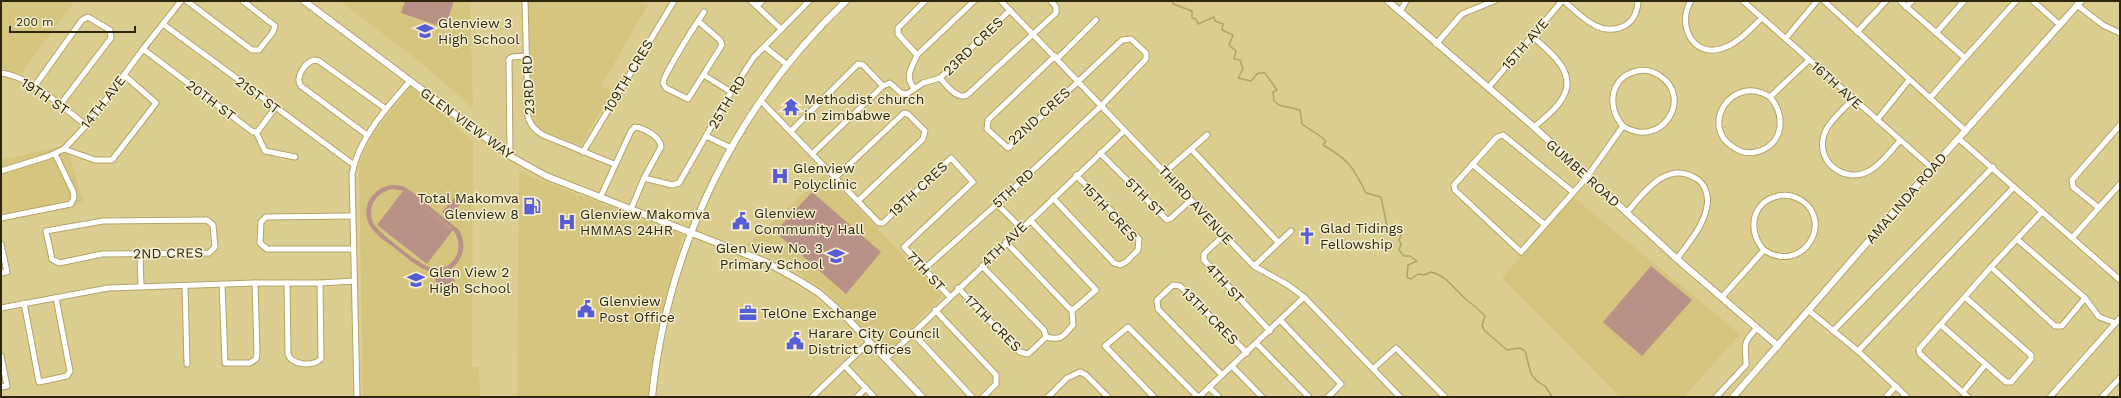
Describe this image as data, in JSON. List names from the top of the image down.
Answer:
{
  "streets": {
    "street": [
      "15TH AVE",
      "23RD CRES",
      "109TH CRES",
      "23RD RD",
      "16TH AVE",
      "21ST ST",
      "19TH ST",
      "20TH ST",
      "14TH AVE",
      "25TH RD",
      "22ND CRES",
      "GLEN VIEW WAY",
      "GUMBE ROAD",
      "5TH RD",
      "19TH CRES",
      "5TH ST",
      "AMALINDA ROAD",
      "THIRD AVENUE",
      "15TH CRES",
      "4TH AVE",
      "2ND CRES",
      "7TH ST",
      "4TH ST",
      "13TH CRES",
      "17TH CRES"
    ]
  },
  "crossings": [
    ["15TH AVE", "GUMBE ROAD"],
    ["23RD CRES", "THIRD AVENUE"],
    ["109TH CRES", "23RD RD"],
    ["16TH AVE", "AMALINDA ROAD"],
    ["21ST ST", "14TH AVE"],
    ["19TH ST", "14TH AVE"],
    ["20TH ST", "14TH AVE"],
    ["22ND CRES", "5TH RD"],
    ["22ND CRES", "THIRD AVENUE"],
    ["GLEN VIEW WAY", "4TH AVE"],
    ["GUMBE ROAD", "AMALINDA ROAD"],
    ["5TH RD", "THIRD AVENUE"],
    ["5TH RD", "7TH ST"],
    ["19TH CRES", "7TH ST"],
    ["5TH ST", "THIRD AVENUE"],
    ["5TH ST", "4TH AVE"],
    ["THIRD AVENUE", "4TH AVE"],
    ["THIRD AVENUE", "4TH ST"],
    ["15TH CRES", "4TH AVE"],
    ["4TH AVE", "7TH ST"],
    ["4TH AVE", "17TH CRES"]
  ],
  "places": {
    "school or university": ["Glenview 3 High School", "Glen View No. 3 Primary School", "Glen View 2 High School"],
    "temple": ["Methodist church in zimbabwe"],
    "hospital": ["Glenview Polyclinic", "Glenview Makomva HMMAS 24HR"],
    "fuel station": ["Total Makomva Glenview 8"],
    "public building": ["Glenview Community Hall", "Glenview Post Office", "Harare City Council District Offices"],
    "church": ["Glad Tidings Fellowship"],
    "office": ["TelOne Exchange"]
  },
  "scale_bar": "200 m"
}
